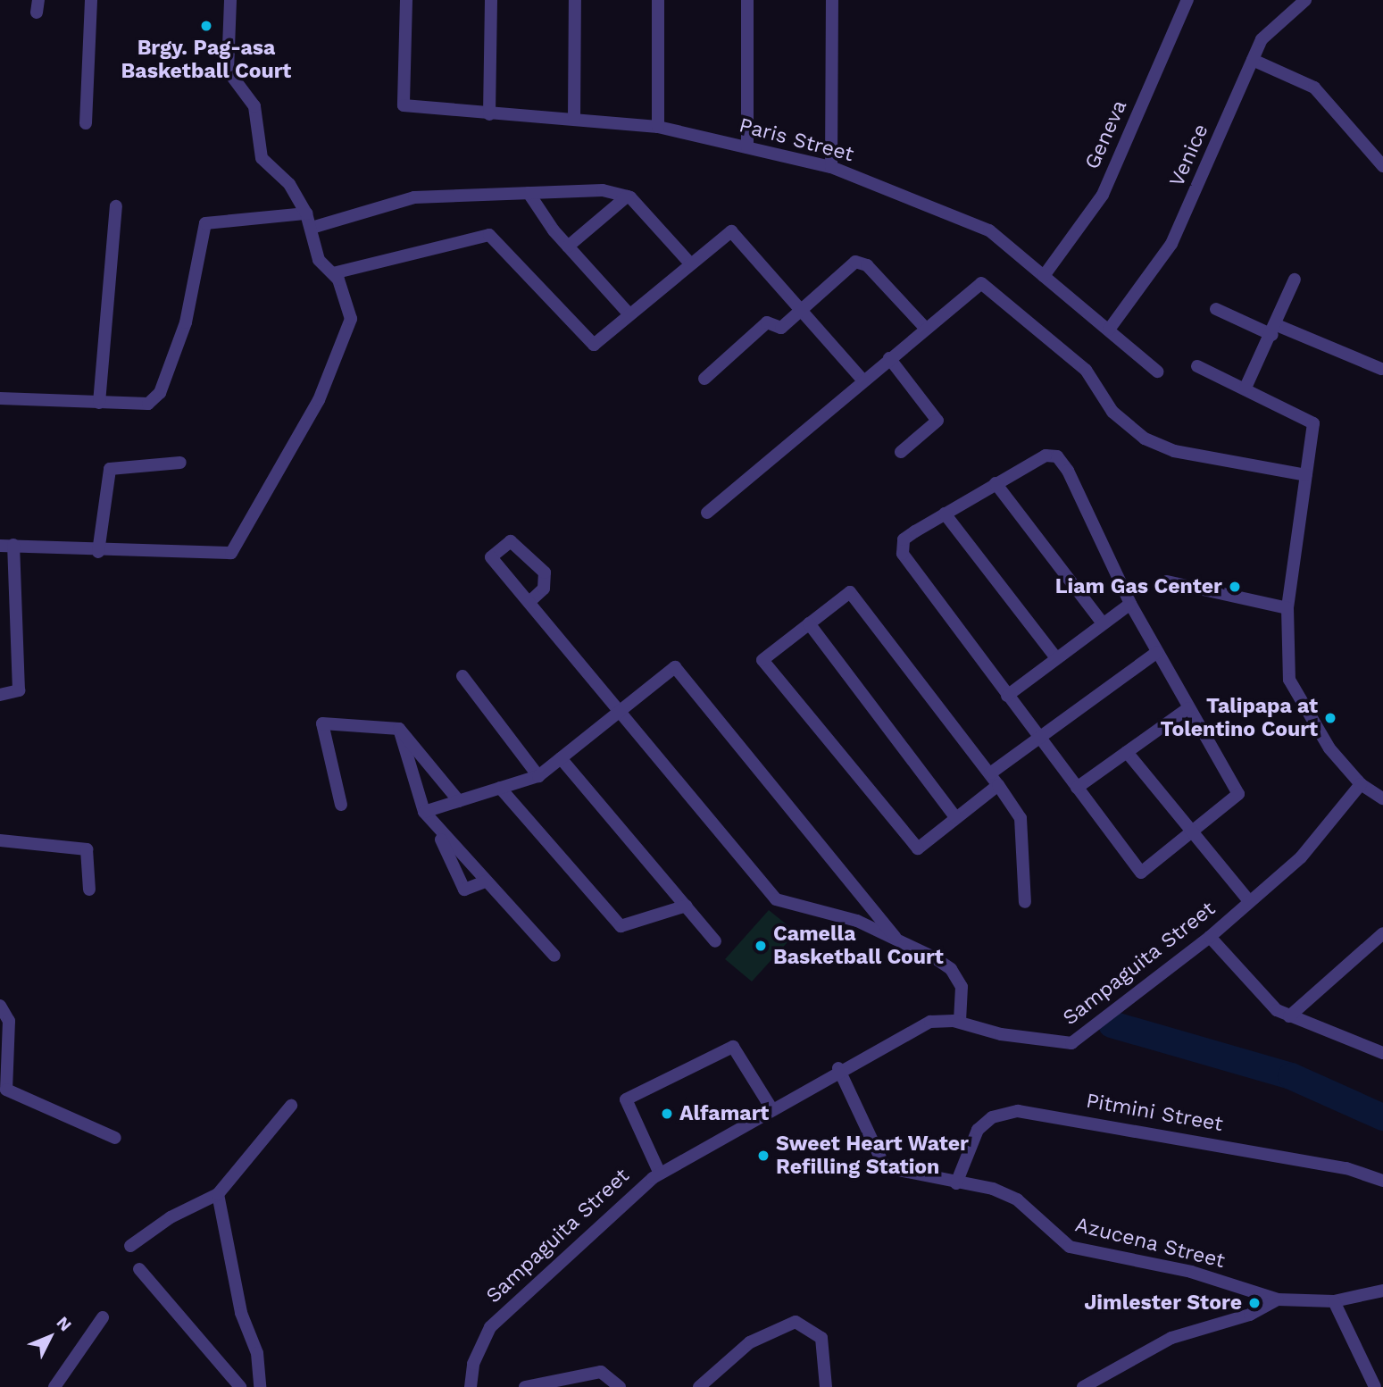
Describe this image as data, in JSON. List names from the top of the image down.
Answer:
{
  "streets": {
    "street": [
      "Geneva",
      "Paris Street",
      "Venice",
      "Sampaguita Street",
      "Pitmini Street",
      "Azucena Street"
    ]
  },
  "crossings": [
    ["Geneva", "Paris Street"],
    ["Paris Street", "Venice"],
    ["Sampaguita Street", "Azucena Street"],
    ["Pitmini Street", "Azucena Street"]
  ],
  "places": [
    "Brgy. Pag-asa Basketball Court",
    "Liam Gas Center",
    "Talipapa at Tolentino Court",
    "Camella Basketball Court",
    "Alfamart",
    "Sweet Heart Water Refilling Station",
    "Jimlester Store"
  ],
  "north": "top right"
}
